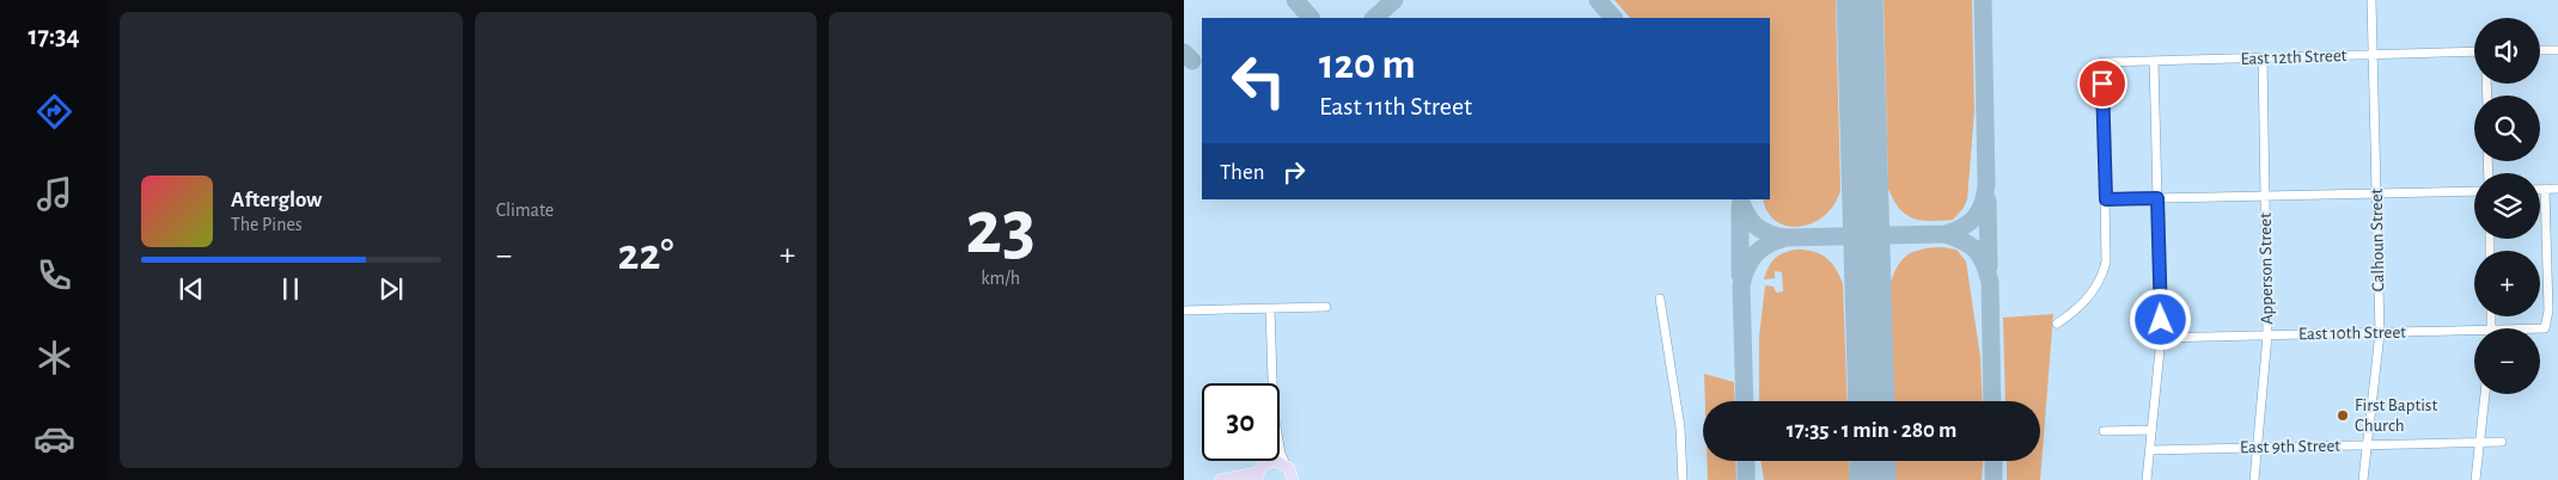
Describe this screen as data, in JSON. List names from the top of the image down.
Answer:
{
  "streets": {
    "street": [
      "East 12th Street",
      "Calhoun Street",
      "Apperson Street",
      "East 10th Street",
      "East 9th Street"
    ]
  },
  "crossings": [
    ["East 12th Street", "Calhoun Street"],
    ["East 12th Street", "Apperson Street"],
    ["Calhoun Street", "East 10th Street"],
    ["Calhoun Street", "East 9th Street"],
    ["Apperson Street", "East 10th Street"],
    ["Apperson Street", "East 9th Street"]
  ],
  "places": ["First Baptist Church"],
  "page": {
    "tabs": "17:34",
    "tile": [
      "Climate",
      ["23", "km/h"]
    ],
    "map_buttons": ["+", "−"],
    "turn": ["120 m", "East 11th Street"],
    "then": "Then",
    "song": ["Afterglow", "The Pines"],
    "heat": ["−", "22°", "+"],
    "limit": "30",
    "trip": "17:35 · 1 min · 280 m"
  }
}
